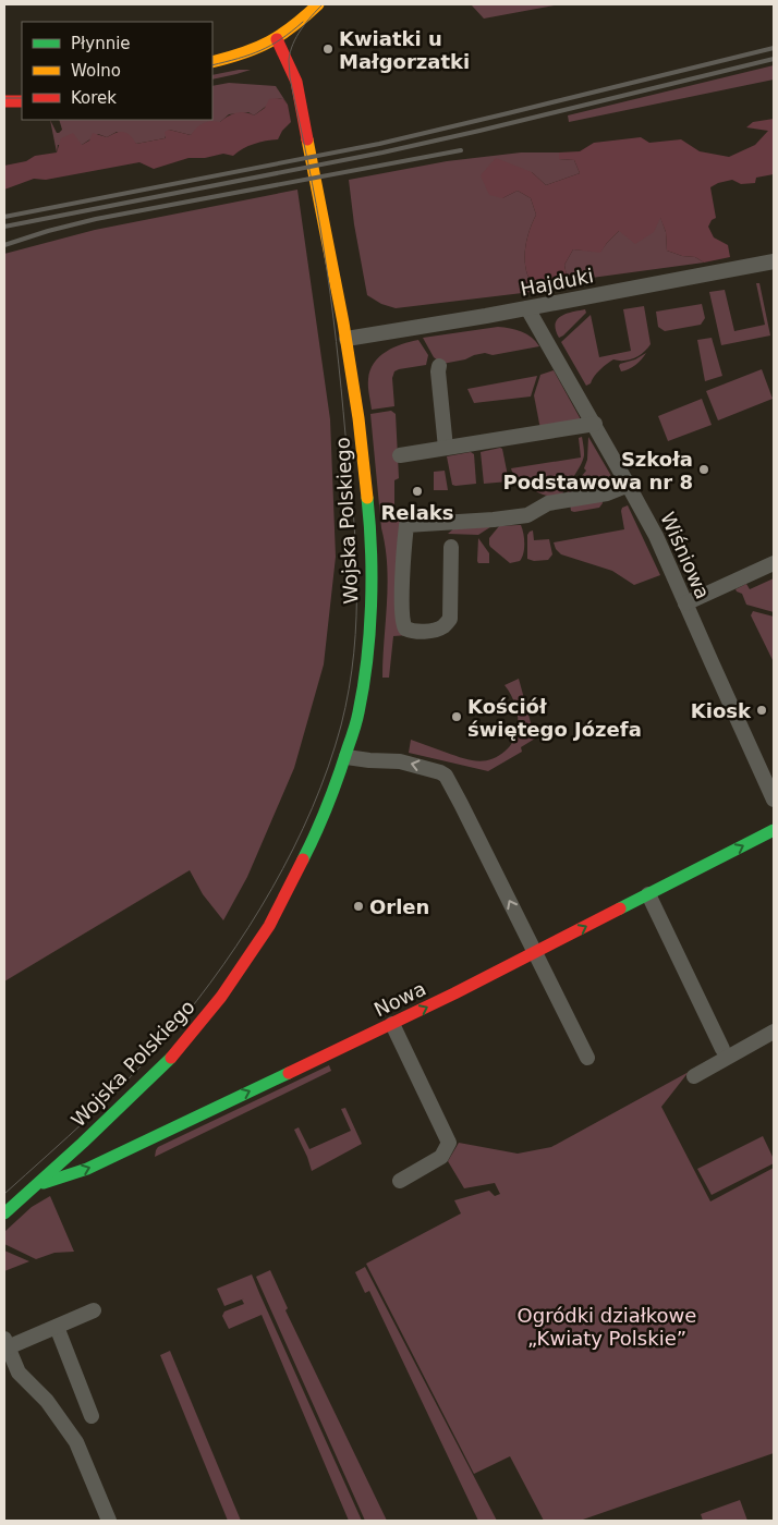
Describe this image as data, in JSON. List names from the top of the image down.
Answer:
{
  "streets": {
    "street": [
      "Hajduki",
      "Wojska Polskiego",
      "Wiśniowa",
      "Nowa"
    ]
  },
  "crossings": [
    ["Hajduki", "Wojska Polskiego"],
    ["Hajduki", "Wiśniowa"],
    ["Wojska Polskiego", "Nowa"]
  ],
  "one_way": ["Nowa"],
  "parks": ["Ogródki działkowe „Kwiaty Polskie”"],
  "places": [
    "Kwiatki u Małgorzatki",
    "Szkoła Podstawowa nr 8",
    "Relaks",
    "Kiosk",
    "Kościół świętego Józefa",
    "Orlen"
  ],
  "legend": ["Płynnie", "Wolno", "Korek"]
}
